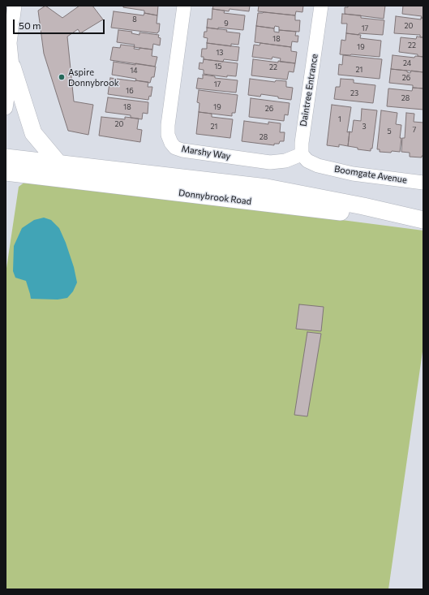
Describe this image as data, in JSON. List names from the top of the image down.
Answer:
{
  "streets": {
    "main road": ["Donnybrook Road"],
    "street": ["Daintree Entrance", "Marshy Way", "Boomgate Avenue"]
  },
  "crossings": [
    ["Daintree Entrance", "Marshy Way"],
    ["Daintree Entrance", "Boomgate Avenue"],
    ["Marshy Way", "Boomgate Avenue"]
  ],
  "places": ["Aspire Donnybrook"],
  "house_numbers": [
    "8",
    "9",
    "20",
    "17",
    "18",
    "22",
    "19",
    "13",
    "24",
    "15",
    "22",
    "21",
    "14",
    "26",
    "17",
    "16",
    "23",
    "28",
    "18",
    "19",
    "26",
    "1",
    "20",
    "21",
    "3",
    "7",
    "5",
    "28"
  ],
  "scale_bar": "50 m"
}
